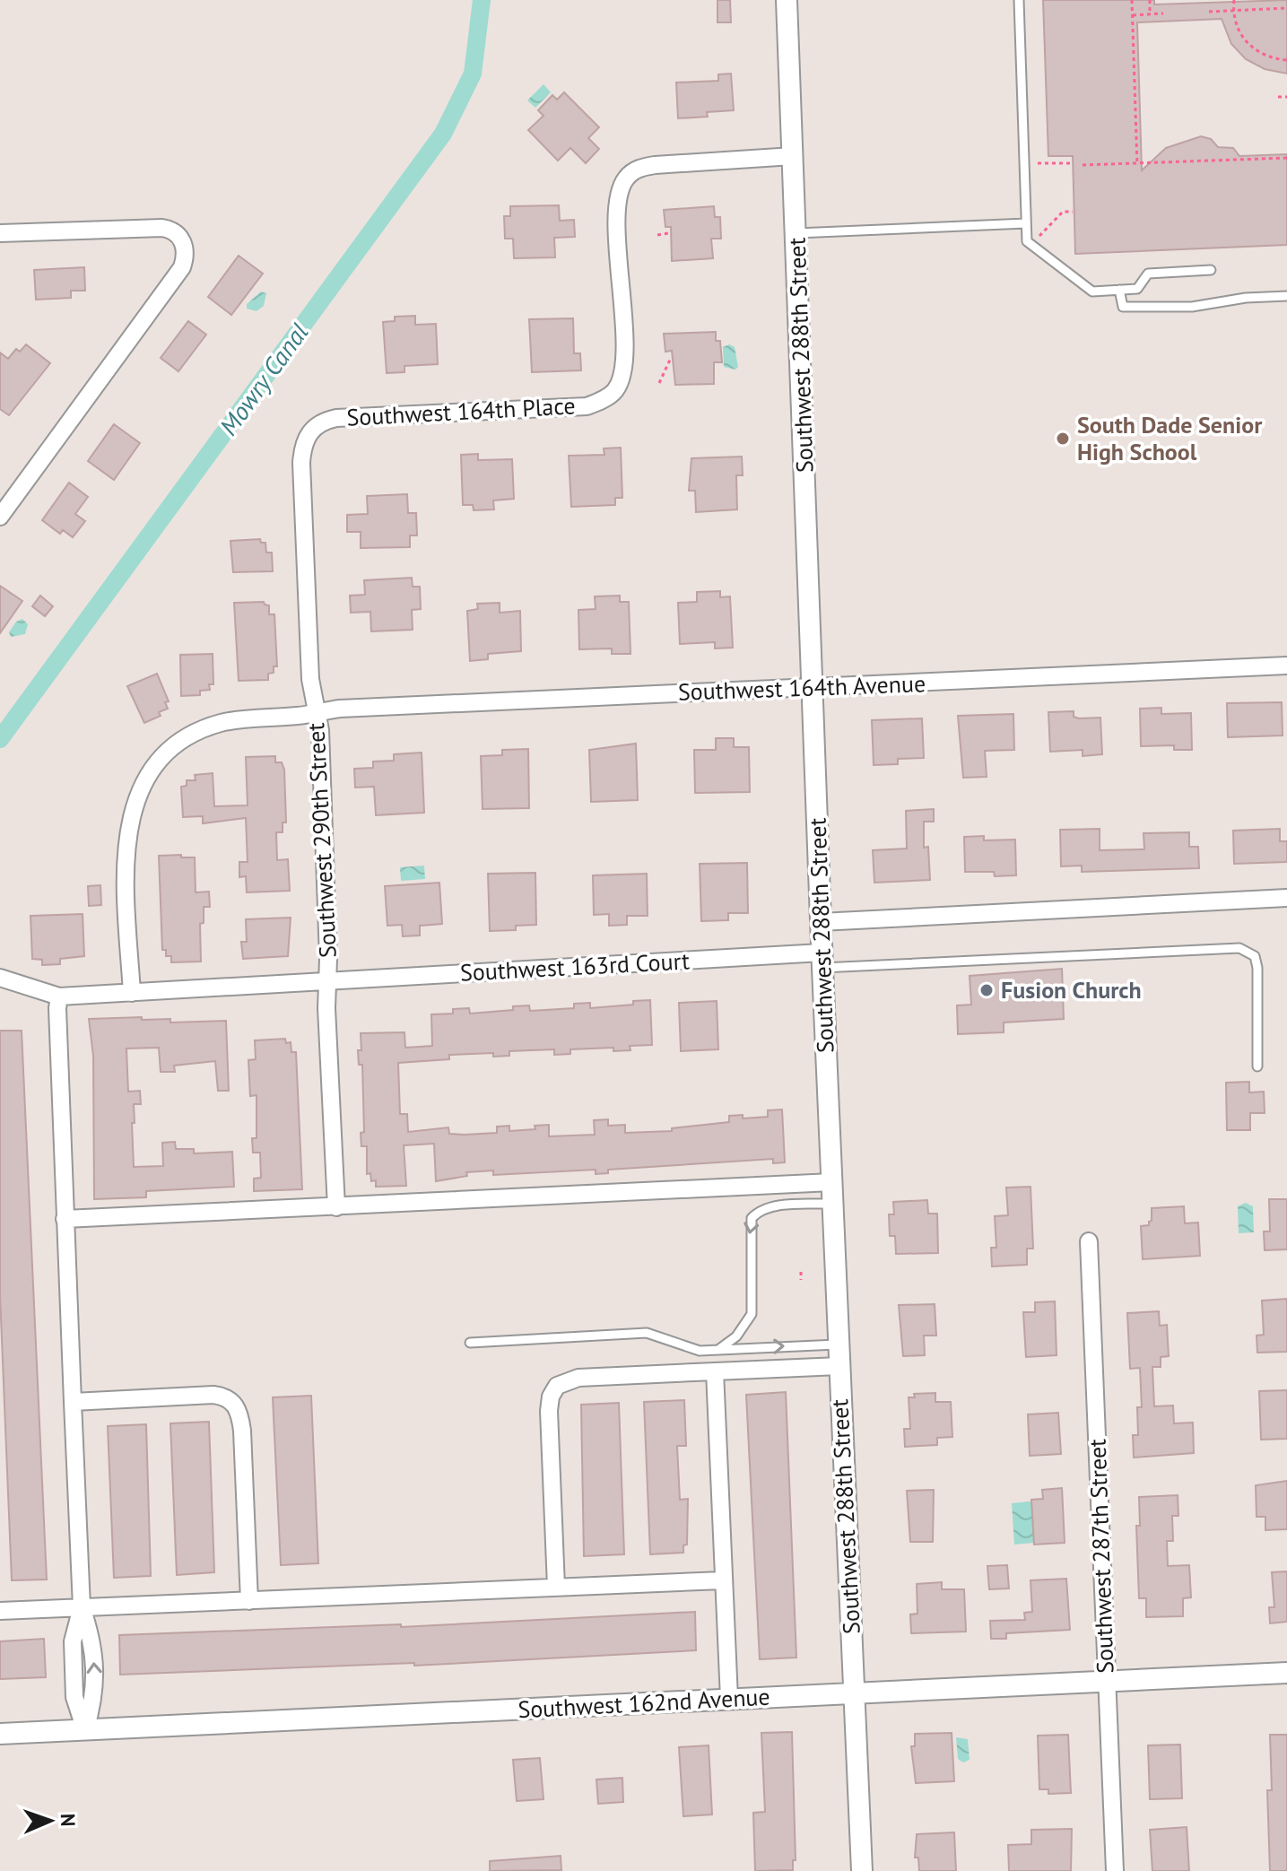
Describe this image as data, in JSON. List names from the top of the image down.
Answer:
{
  "streets": {
    "street": [
      "Southwest 288th Street",
      "Southwest 164th Place",
      "Southwest 164th Avenue",
      "Southwest 290th Street",
      "Southwest 163rd Court",
      "Southwest 287th Street",
      "Southwest 162nd Avenue"
    ]
  },
  "crossings": [
    ["Southwest 288th Street", "Southwest 164th Place"],
    ["Southwest 288th Street", "Southwest 164th Avenue"],
    ["Southwest 288th Street", "Southwest 163rd Court"],
    ["Southwest 288th Street", "Southwest 162nd Avenue"],
    ["Southwest 164th Place", "Southwest 290th Street"],
    ["Southwest 164th Avenue", "Southwest 290th Street"],
    ["Southwest 164th Avenue", "Southwest 163rd Court"],
    ["Southwest 290th Street", "Southwest 163rd Court"],
    ["Southwest 287th Street", "Southwest 162nd Avenue"]
  ],
  "water": ["Mowry Canal"],
  "places": ["South Dade Senior High School", "Fusion Church"],
  "north": "right"
}
